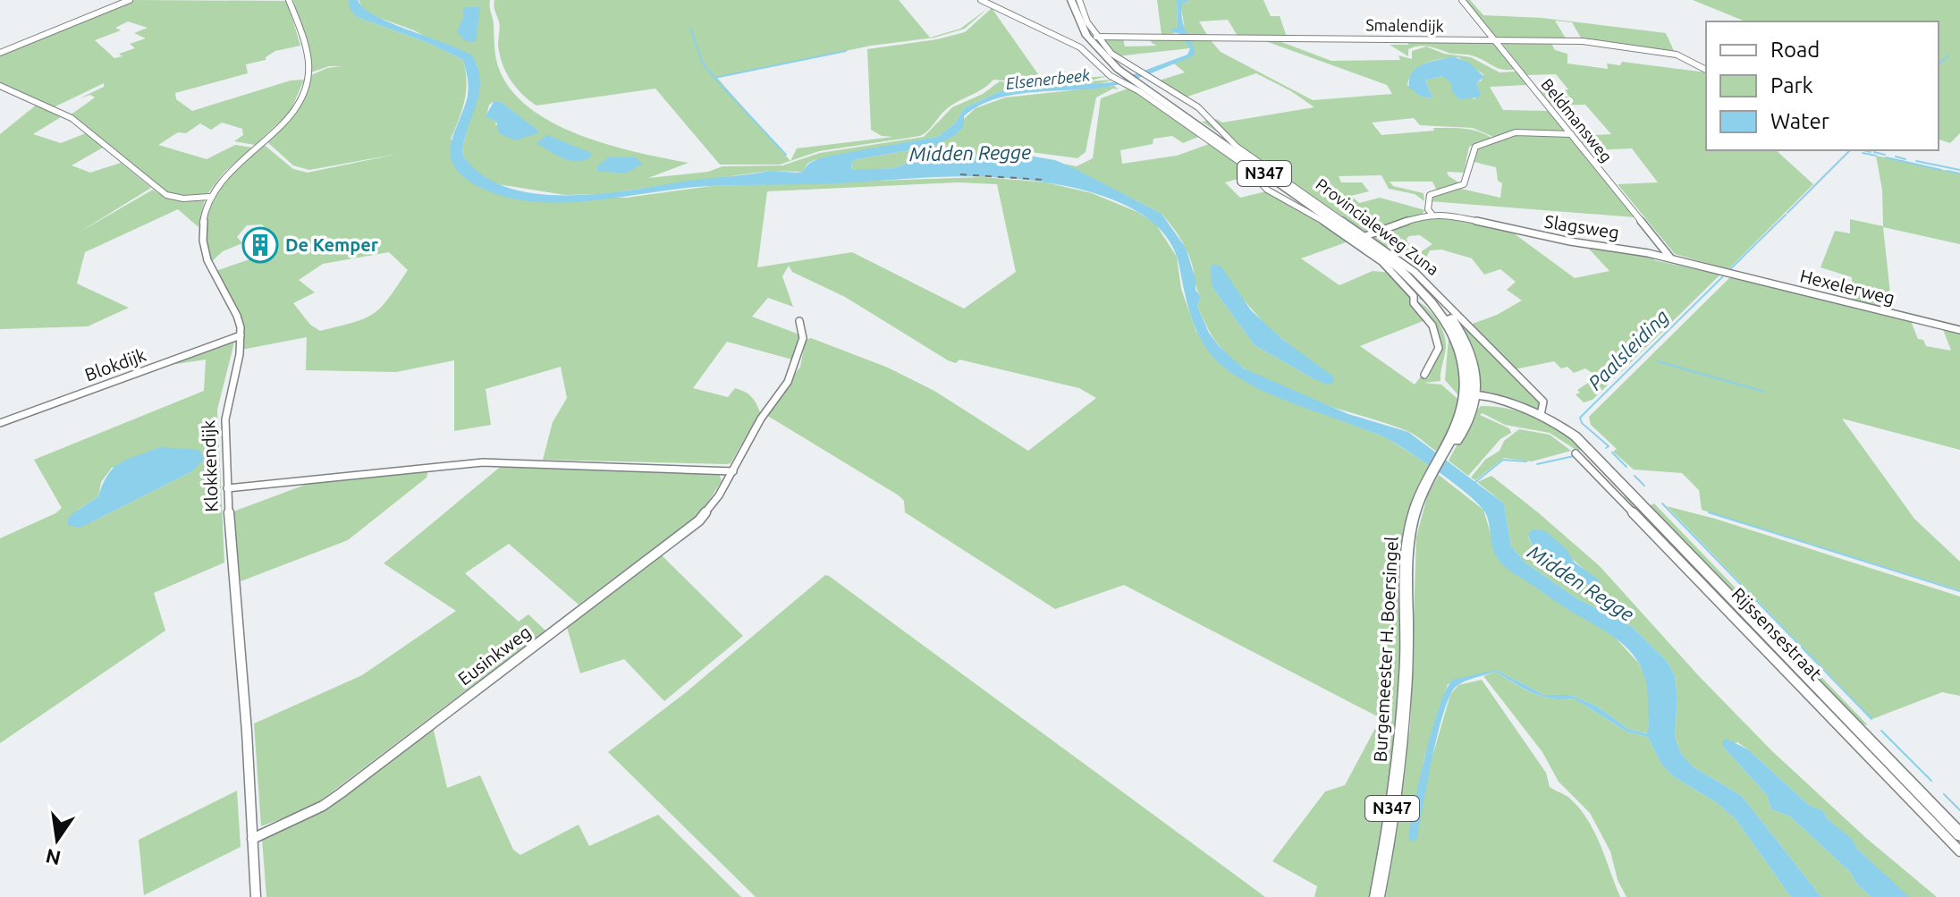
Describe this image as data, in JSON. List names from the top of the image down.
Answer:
{
  "streets": {
    "main road": [
      "N347",
      "Provincialeweg Zuna",
      "Rijssensestraat",
      "Burgemeester H. Boersingel"
    ],
    "street": [
      "Smalendijk",
      "Beldmansweg",
      "Slagsweg",
      "Hexelerweg",
      "Blokdijk",
      "Klokkendijk",
      "Eusinkweg"
    ]
  },
  "crossings": [
    ["Smalendijk", "Beldmansweg"],
    ["Smalendijk", "Provincialeweg Zuna"],
    ["Beldmansweg", "Slagsweg"],
    ["Provincialeweg Zuna", "Slagsweg"],
    ["Provincialeweg Zuna", "Rijssensestraat"],
    ["Provincialeweg Zuna", "Burgemeester H. Boersingel"],
    ["Slagsweg", "Hexelerweg"],
    ["Blokdijk", "Klokkendijk"],
    ["Klokkendijk", "Eusinkweg"],
    ["Rijssensestraat", "Burgemeester H. Boersingel"]
  ],
  "water": ["Elsenerbeek", "Midden Regge", "Paalsleiding"],
  "places": {
    "building": ["De Kemper"]
  },
  "legend": ["Road", "Park", "Water"],
  "north": "bottom"
}
